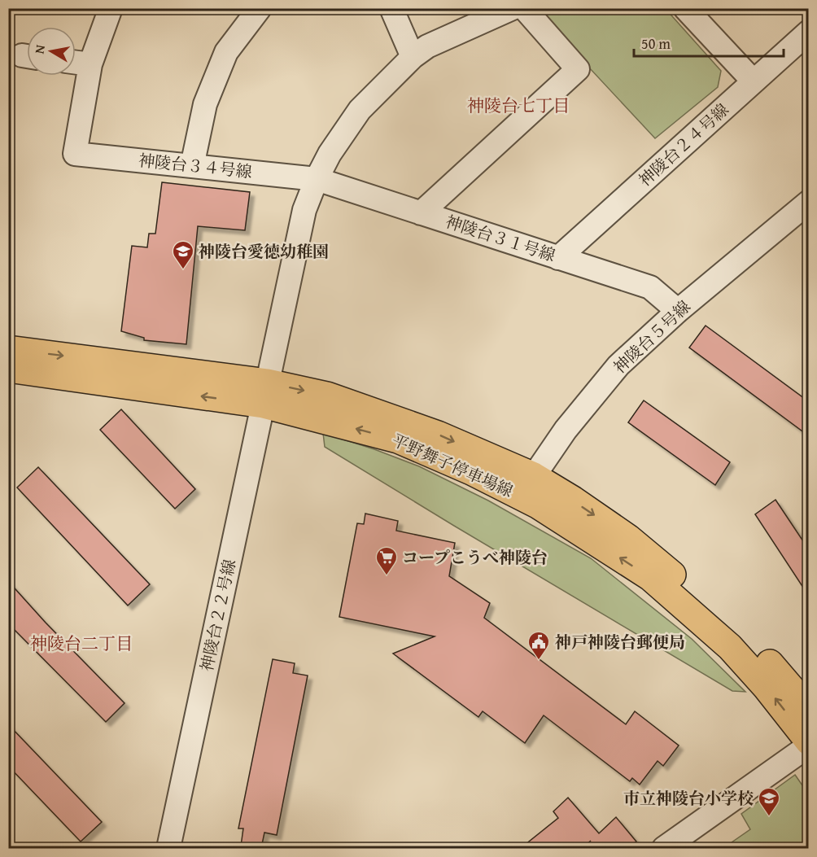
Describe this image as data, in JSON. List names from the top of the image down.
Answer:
{
  "streets": {
    "main road": ["平野舞子停車場線"],
    "street": [
      "神陵台２４号線",
      "神陵台３４号線",
      "神陵台３１号線",
      "神陵台５号線",
      "神陵台２２号線"
    ]
  },
  "crossings": [
    ["神陵台２４号線", "神陵台３１号線"],
    ["神陵台３４号線", "神陵台３１号線"],
    ["神陵台３４号線", "神陵台２２号線"],
    ["神陵台３１号線", "神陵台５号線"],
    ["神陵台３１号線", "神陵台２２号線"],
    ["神陵台５号線", "平野舞子停車場線"],
    ["平野舞子停車場線", "神陵台２２号線"]
  ],
  "districts": ["神陵台七丁目", "神陵台二丁目"],
  "places": {
    "school or university": ["神陵台愛徳幼稚園", "市立神陵台小学校"],
    "supermarket": ["コープこうべ神陵台"],
    "public building": ["神戸神陵台郵便局"]
  },
  "scale_bar": "50 m",
  "north": "left"
}
